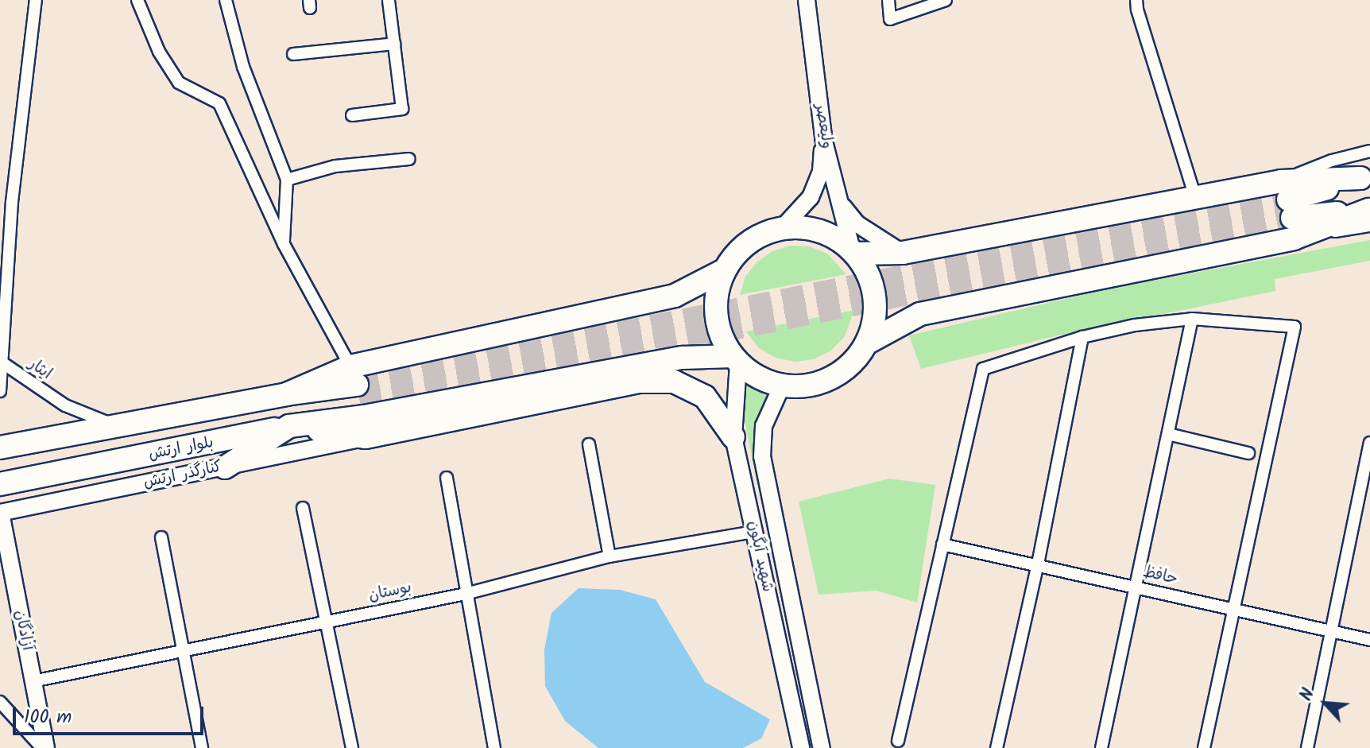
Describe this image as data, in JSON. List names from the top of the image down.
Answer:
{
  "streets": {
    "highway": ["بلوار ارتش"],
    "main road": [
      "ولیعصر",
      "کنارگذر ارتش",
      "شهید آبگون",
      "آزادگان"
    ],
    "street": ["ایثار", "حافظ", "بوستان"]
  },
  "crossings": [
    ["ولیعصر", "شهید آبگون"],
    ["کنارگذر ارتش", "آزادگان"],
    ["شهید آبگون", "بوستان"],
    ["بوستان", "آزادگان"]
  ],
  "scale_bar": "100 m",
  "north": "top left"
}
